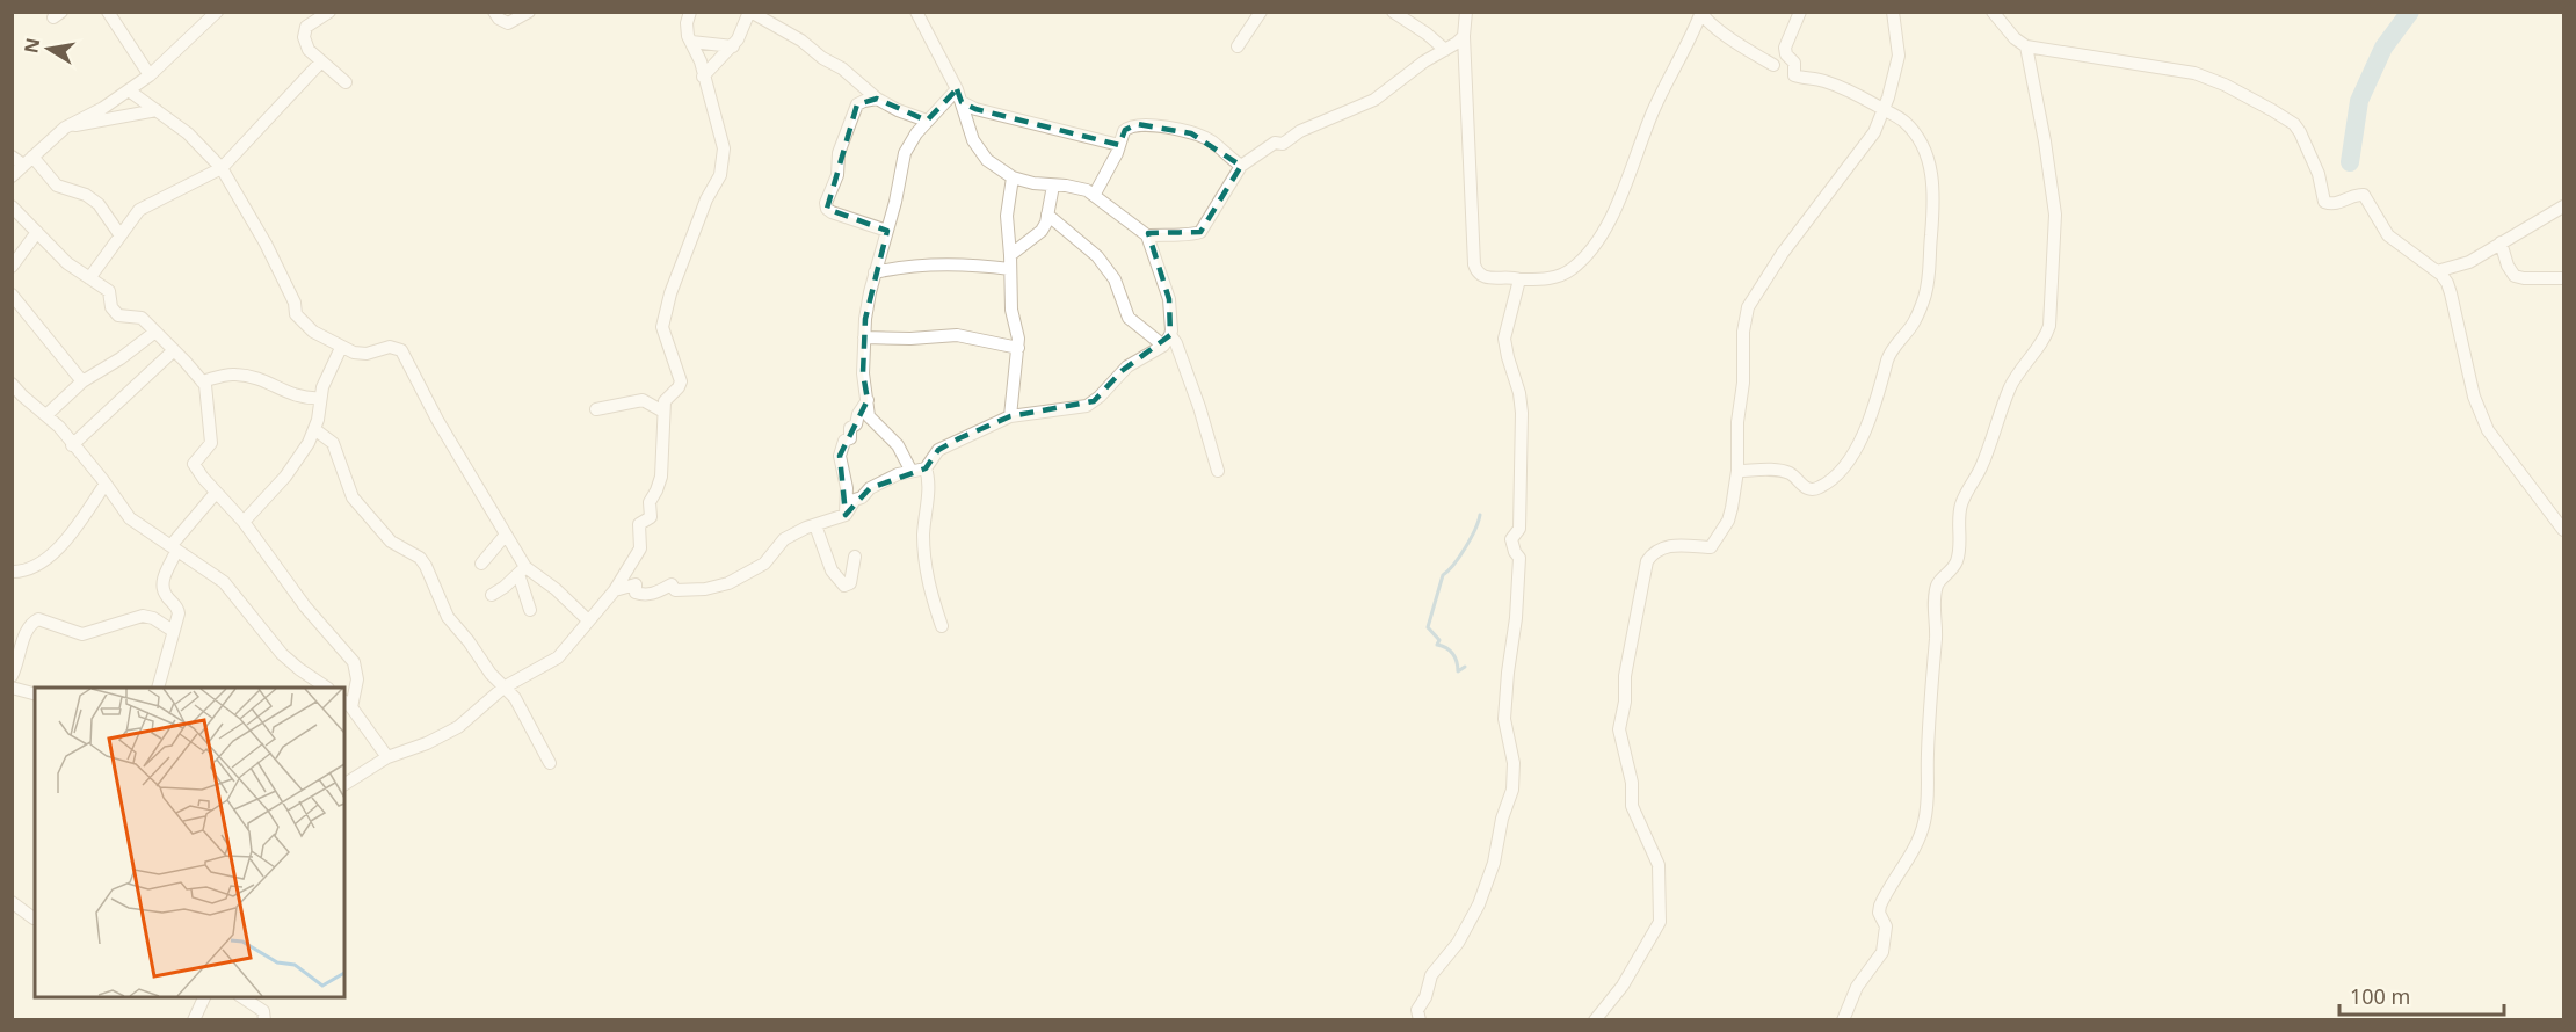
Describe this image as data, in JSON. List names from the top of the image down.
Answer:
{
  "scale_bar": "100 m",
  "north": "left"
}
